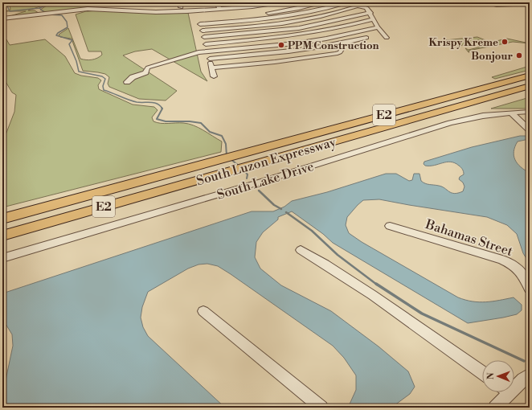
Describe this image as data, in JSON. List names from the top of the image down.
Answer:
{
  "streets": {
    "highway": ["E2", "South Luzon Expressway"],
    "street": ["South Lake Drive", "Bahamas Street"]
  },
  "places": ["Krispy Kreme", "PPM Construction", "Bonjour"],
  "north": "left"
}
